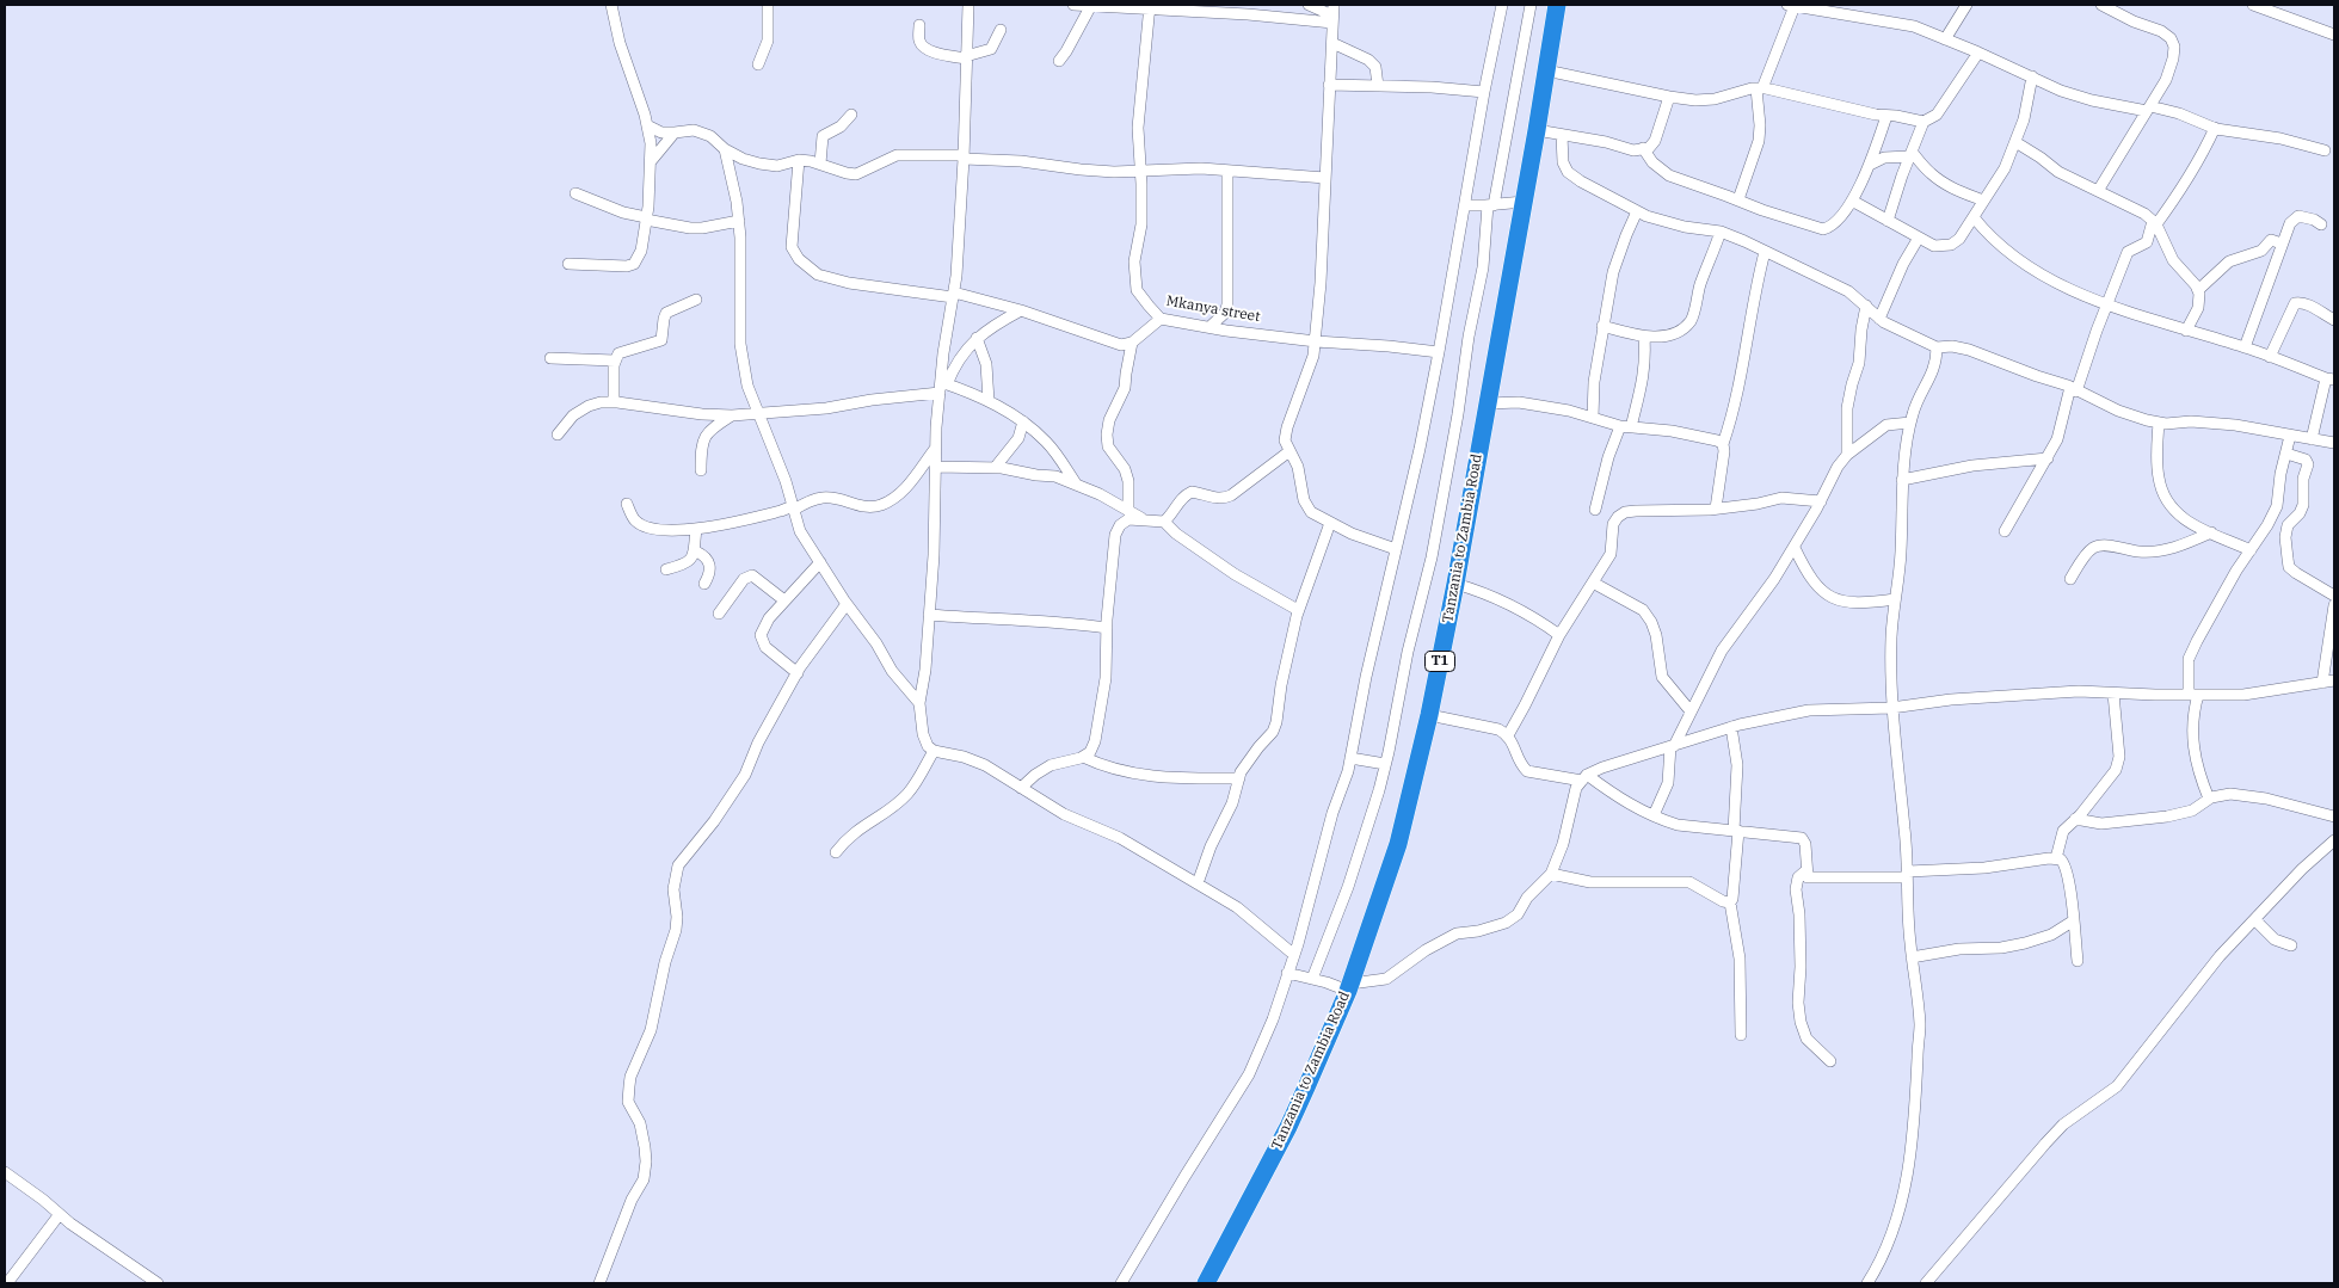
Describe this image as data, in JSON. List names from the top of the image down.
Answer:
{
  "streets": {
    "highway": ["Tanzania to Zambia Road", "T1"],
    "street": ["Mkanya street"]
  }
}
